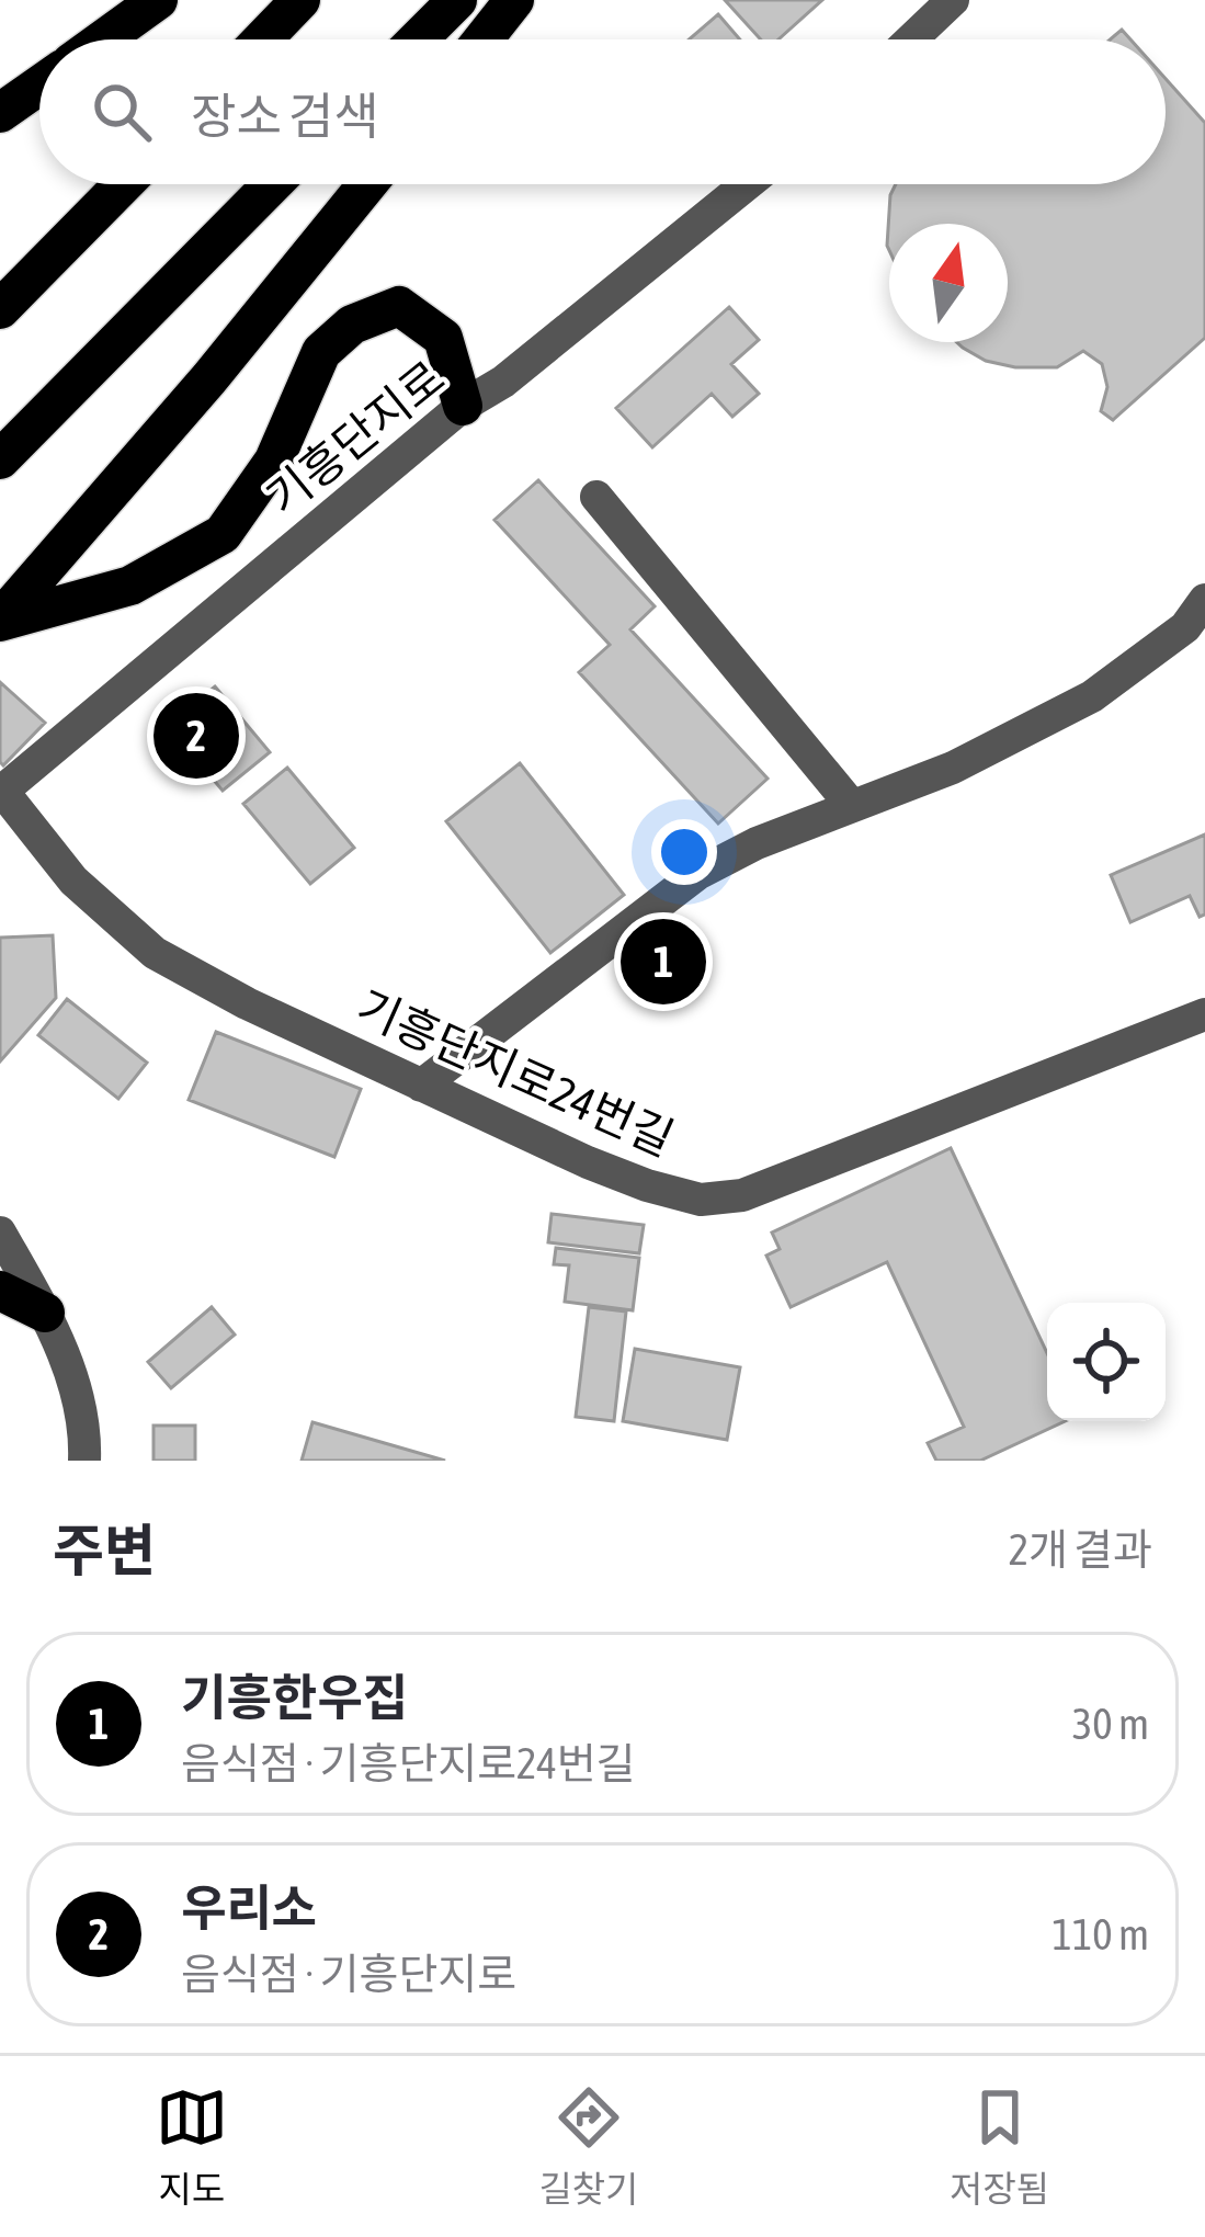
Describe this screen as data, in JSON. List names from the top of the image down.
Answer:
{
  "streets": {
    "street": ["기흥단지로", "기흥단지로24번길"]
  },
  "crossings": [
    ["기흥단지로", "기흥단지로24번길"]
  ],
  "north": "top",
  "page": {
    "search": "장소 검색",
    "pins": ["2", "1"],
    "heading": ["주변", "2개 결과"],
    "list": [
      {
        "mark": "1",
        "name": "기흥한우집",
        "note": "음식점 · 기흥단지로24번길",
        "value": "30 m"
      },
      {
        "mark": "2",
        "name": "우리소",
        "note": "음식점 · 기흥단지로",
        "value": "110 m"
      }
    ],
    "nav": ["지도", "길찾기", "저장됨"]
  }
}
